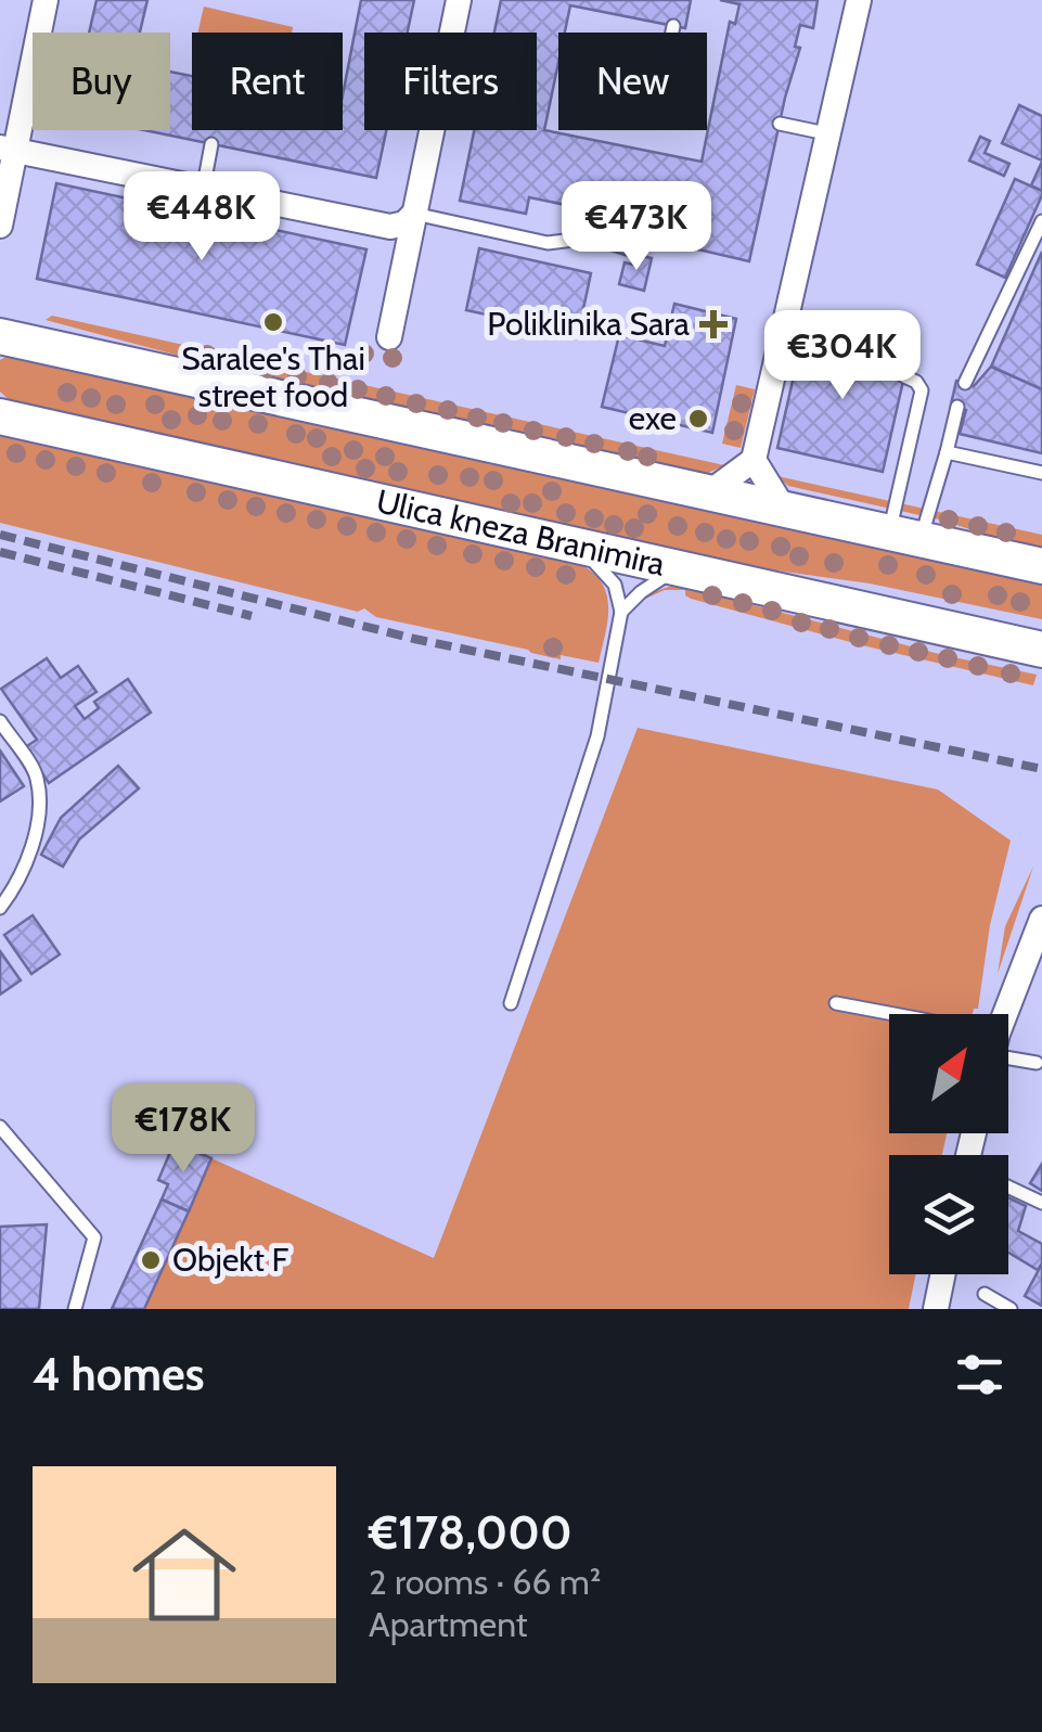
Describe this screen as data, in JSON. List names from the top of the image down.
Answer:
{
  "streets": {
    "main road": ["Ulica kneza Branimira"]
  },
  "places": {
    "other": ["Saralee's Thai street food", "exe", "Objekt F"],
    "health": ["Poliklinika Sara"]
  },
  "north": "top right",
  "page": {
    "chip": [
      "Buy",
      "Rent",
      "Filters",
      "New"
    ],
    "price": [
      "€448K",
      "€473K",
      "€304K",
      "€178K"
    ],
    "heading": "4 homes",
    "list": [
      {
        "name": "€178,000",
        "note": "2 rooms · 66 m² · Apartment"
      }
    ]
  }
}
